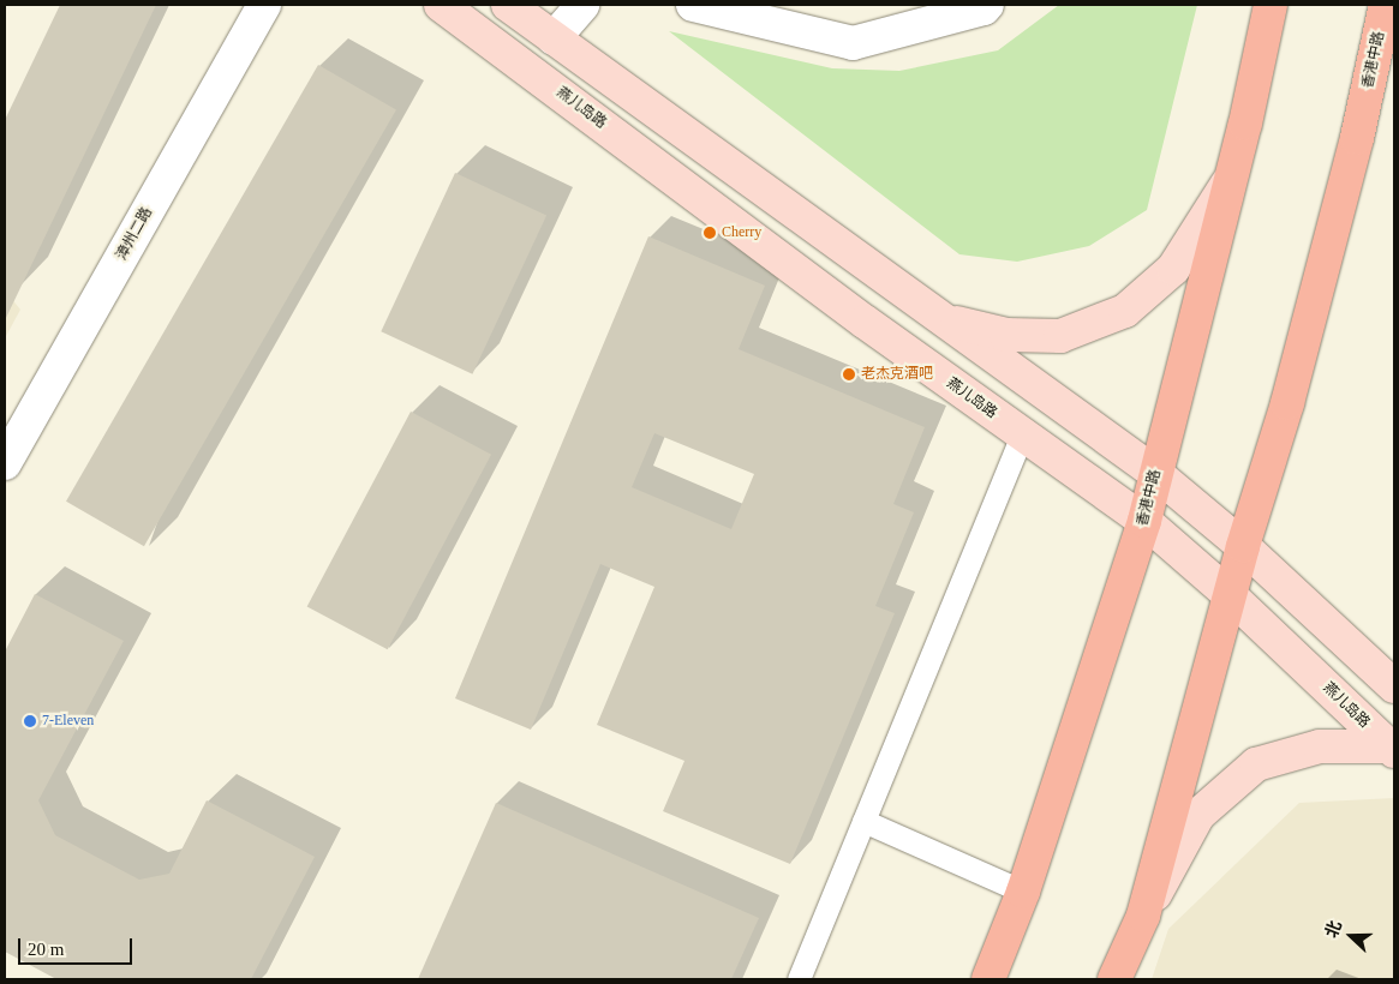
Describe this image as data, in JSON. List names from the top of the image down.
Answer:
{
  "streets": {
    "main road": ["香港中路", "燕儿岛路"],
    "street": ["漳州二路"]
  },
  "crossings": [
    ["香港中路", "燕儿岛路"]
  ],
  "places": ["Cherry", "老杰克酒吧", "7-Eleven"],
  "scale_bar": "20 m",
  "north": "left"
}
